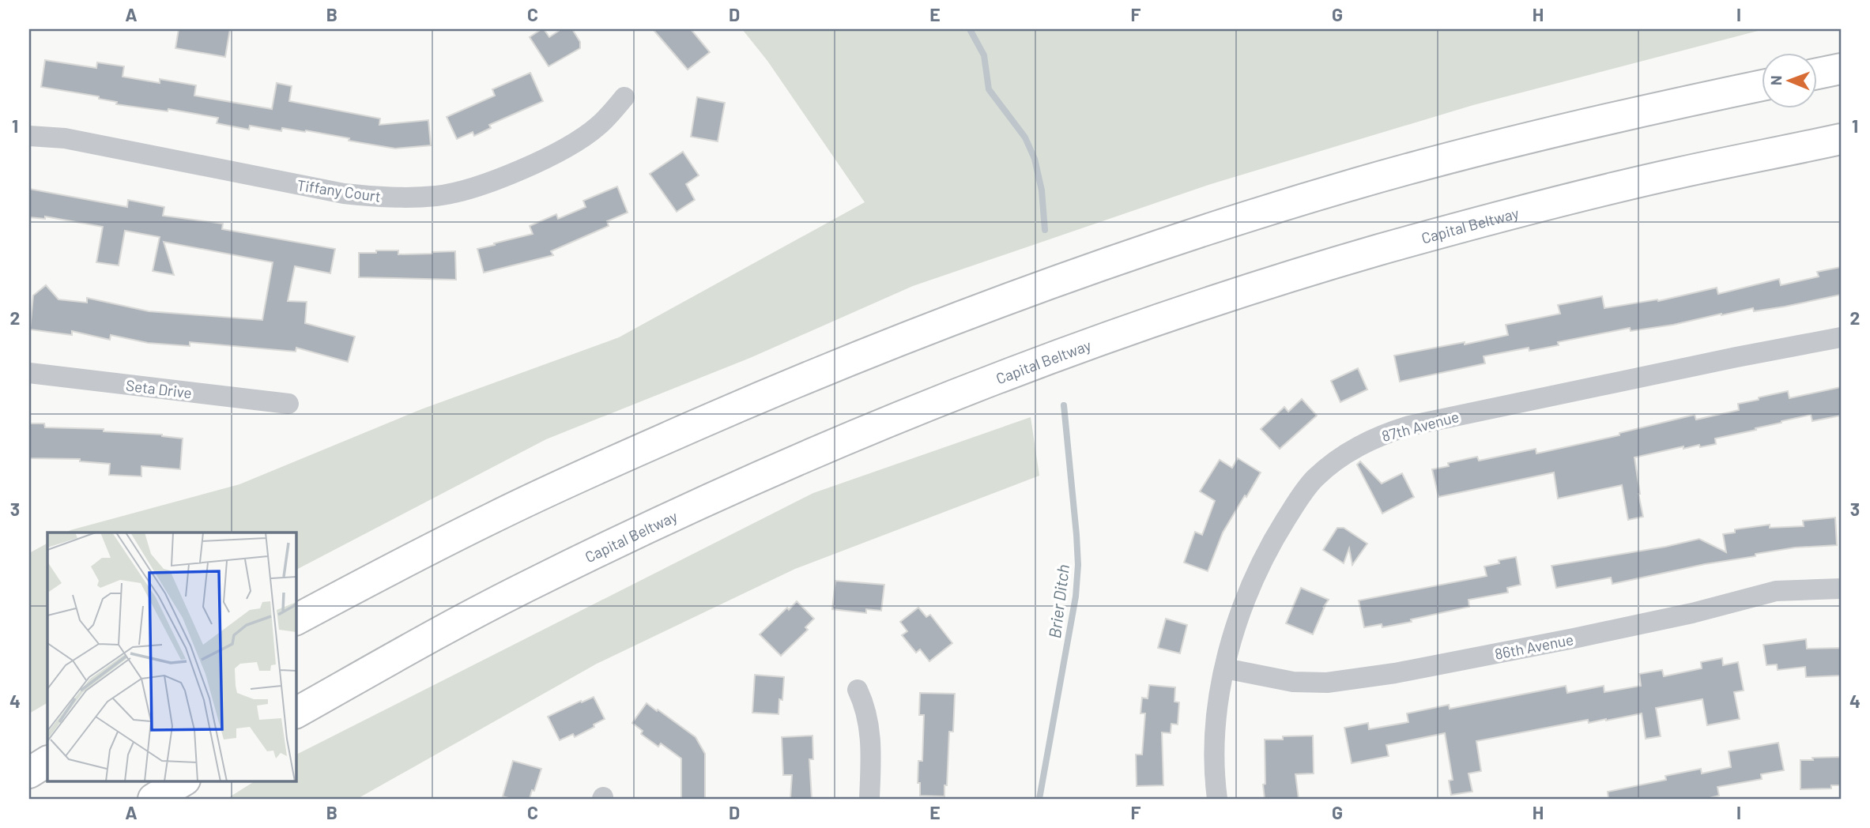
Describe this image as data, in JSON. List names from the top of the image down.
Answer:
{
  "streets": {
    "highway": ["Capital Beltway"],
    "street": [
      "Tiffany Court",
      "Seta Drive",
      "87th Avenue",
      "86th Avenue"
    ]
  },
  "crossings": [
    ["87th Avenue", "86th Avenue"]
  ],
  "water": ["Brier Ditch"],
  "north": "left",
  "grid": {
    "columns": [
      "A",
      "B",
      "C",
      "D",
      "E",
      "F",
      "G",
      "H",
      "I"
    ],
    "rows": [
      "1",
      "2",
      "3",
      "4"
    ]
  }
}
